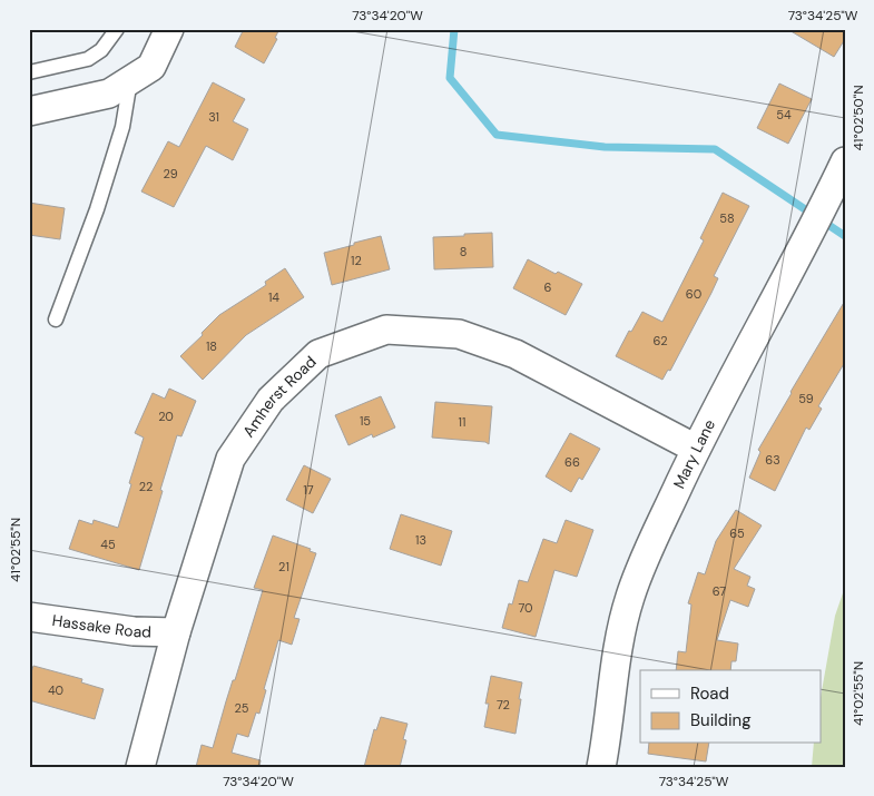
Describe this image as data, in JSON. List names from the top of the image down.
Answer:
{
  "streets": {
    "street": ["Amherst Road", "Mary Lane", "Hassake Road"]
  },
  "crossings": [
    ["Amherst Road", "Mary Lane"],
    ["Amherst Road", "Hassake Road"]
  ],
  "house_numbers": [
    "54",
    "31",
    "29",
    "58",
    "8",
    "12",
    "6",
    "60",
    "14",
    "62",
    "18",
    "59",
    "20",
    "15",
    "11",
    "63",
    "66",
    "22",
    "17",
    "65",
    "13",
    "45",
    "21",
    "67",
    "70",
    "40",
    "72",
    "25"
  ],
  "legend": ["Road", "Building"],
  "coordinates": [
    "73°34'20\"W",
    "73°34'25\"W",
    "41°02'50\"N",
    "41°02'55\"N"
  ]
}
